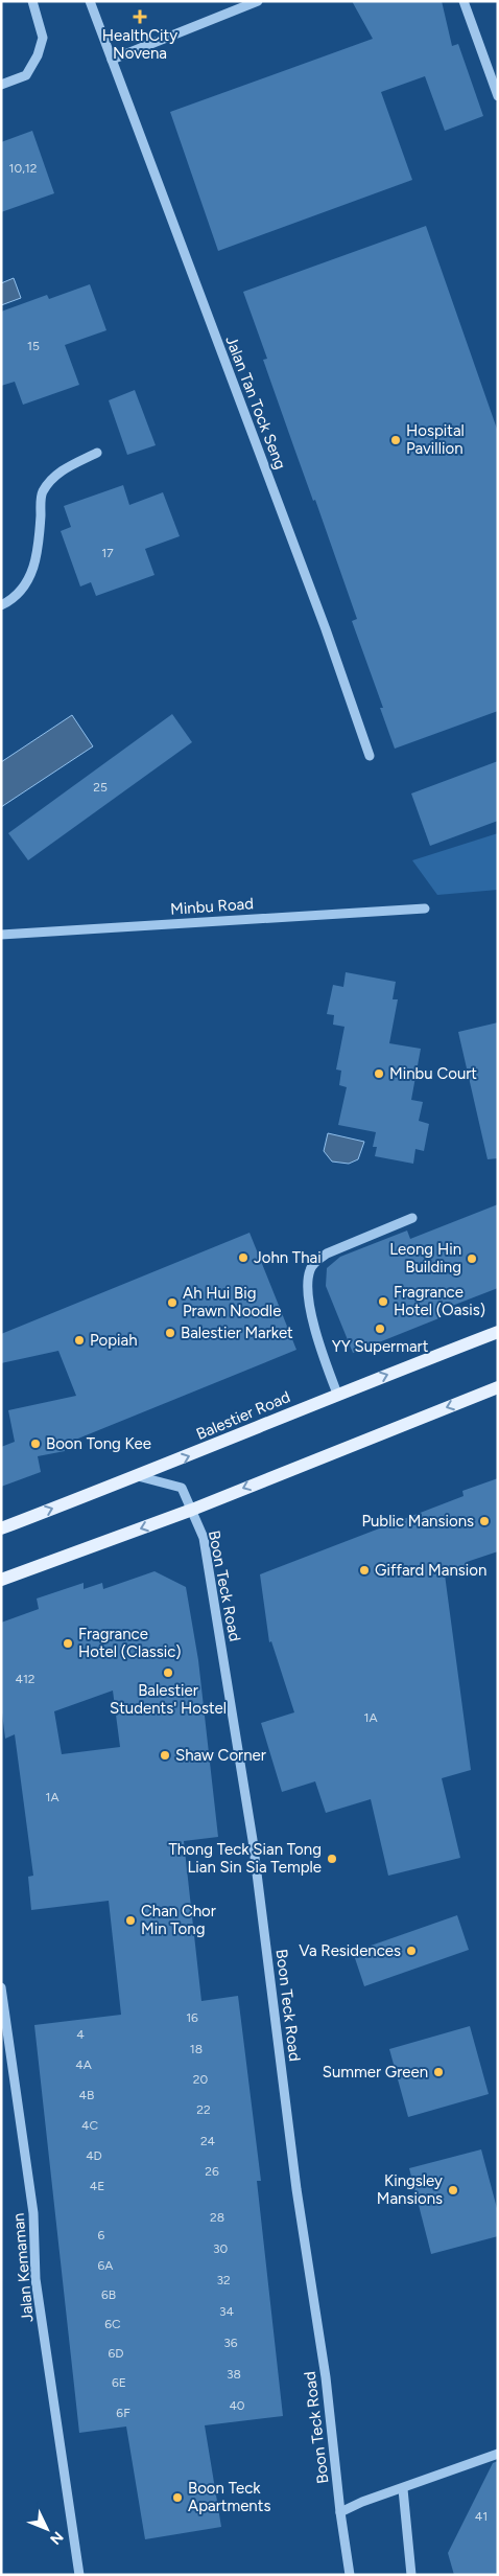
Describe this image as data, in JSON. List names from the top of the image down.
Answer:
{
  "streets": {
    "main road": ["Balestier Road"],
    "street": [
      "Jalan Tan Tock Seng",
      "Minbu Road",
      "Boon Teck Road",
      "Jalan Kemaman"
    ]
  },
  "crossings": [
    ["Balestier Road", "Boon Teck Road"]
  ],
  "places": {
    "health": ["HealthCity Novena"],
    "other": [
      "Hospital Pavillion",
      "Minbu Court",
      "John Thai",
      "Leong Hin Building",
      "Fragrance Hotel (Oasis)",
      "Ah Hui Big Prawn Noodle",
      "YY Supermart",
      "Balestier Market",
      "Popiah",
      "Boon Tong Kee",
      "Public Mansions",
      "Giffard Mansion",
      "Fragrance Hotel (Classic)",
      "Balestier Students' Hostel",
      "Shaw Corner",
      "Thong Teck Sian Tong Lian Sin Sia Temple",
      "Chan Chor Min Tong",
      "Va Residences",
      "Summer Green",
      "Kingsley Mansions",
      "Boon Teck Apartments"
    ]
  },
  "house_numbers": [
    "10,12",
    "15",
    "17",
    "25",
    "412",
    "1A",
    "1A",
    "16",
    "4",
    "18",
    "4A",
    "20",
    "4B",
    "22",
    "4C",
    "24",
    "4D",
    "26",
    "4E",
    "28",
    "6",
    "30",
    "6A",
    "32",
    "6B",
    "34",
    "6C",
    "36",
    "6D",
    "38",
    "6E",
    "40",
    "6F",
    "41"
  ],
  "north": "bottom right"
}
